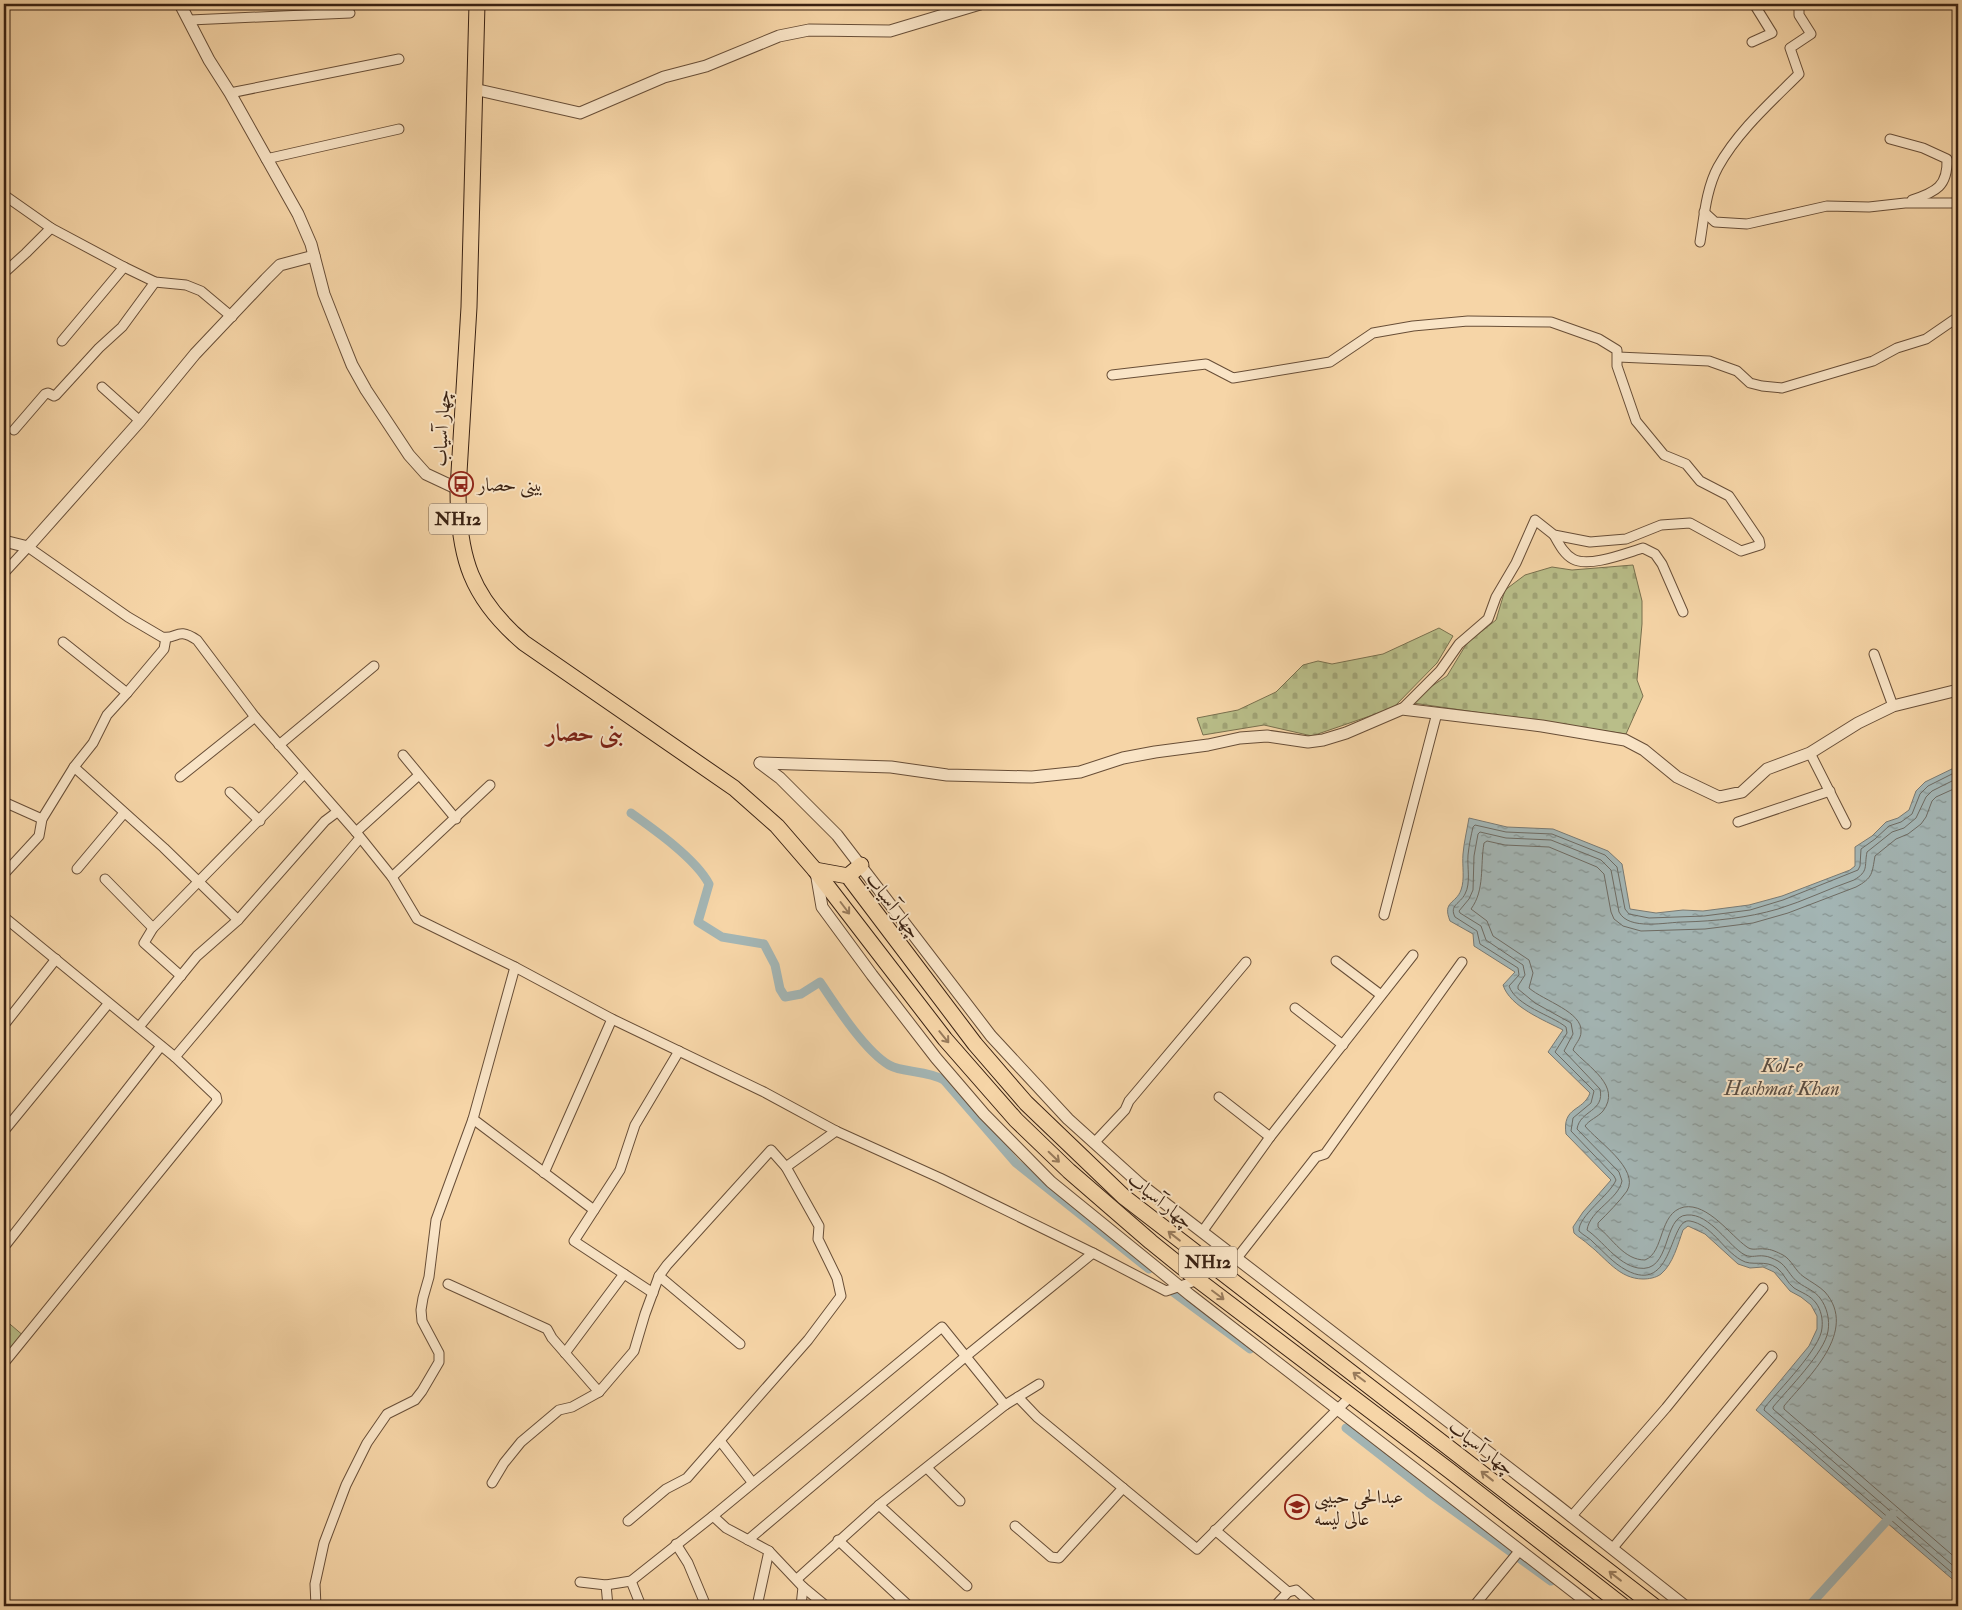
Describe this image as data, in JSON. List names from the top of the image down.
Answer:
{
  "streets": {
    "highway": ["چهار آسیاب", "NH12"]
  },
  "districts": ["بنی حصار"],
  "water": ["Kol-e Hashmat Khan"],
  "places": {
    "bus stop": ["بینی حصار"],
    "school or university": ["عبدالحی حبیبی عالی لیسه"]
  }
}
